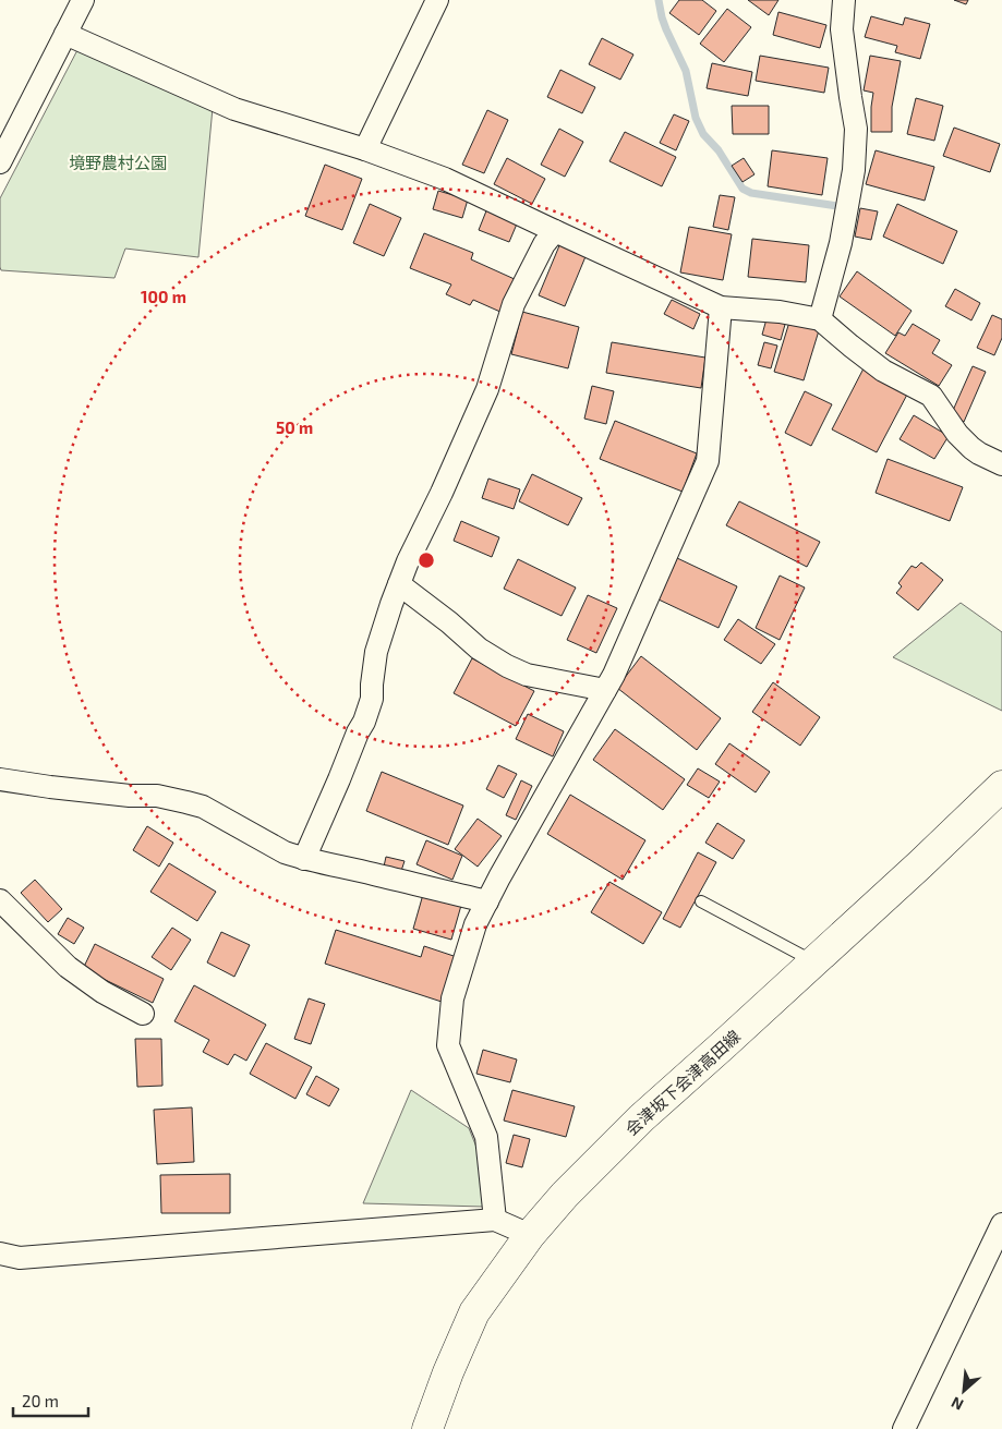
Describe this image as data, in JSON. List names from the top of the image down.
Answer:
{
  "streets": {
    "main road": ["会津坂下会津高田線"]
  },
  "parks": ["境野農村公園"],
  "scale_bar": "20 m",
  "north": "bottom left",
  "rings": ["100 m", "50 m"]
}
